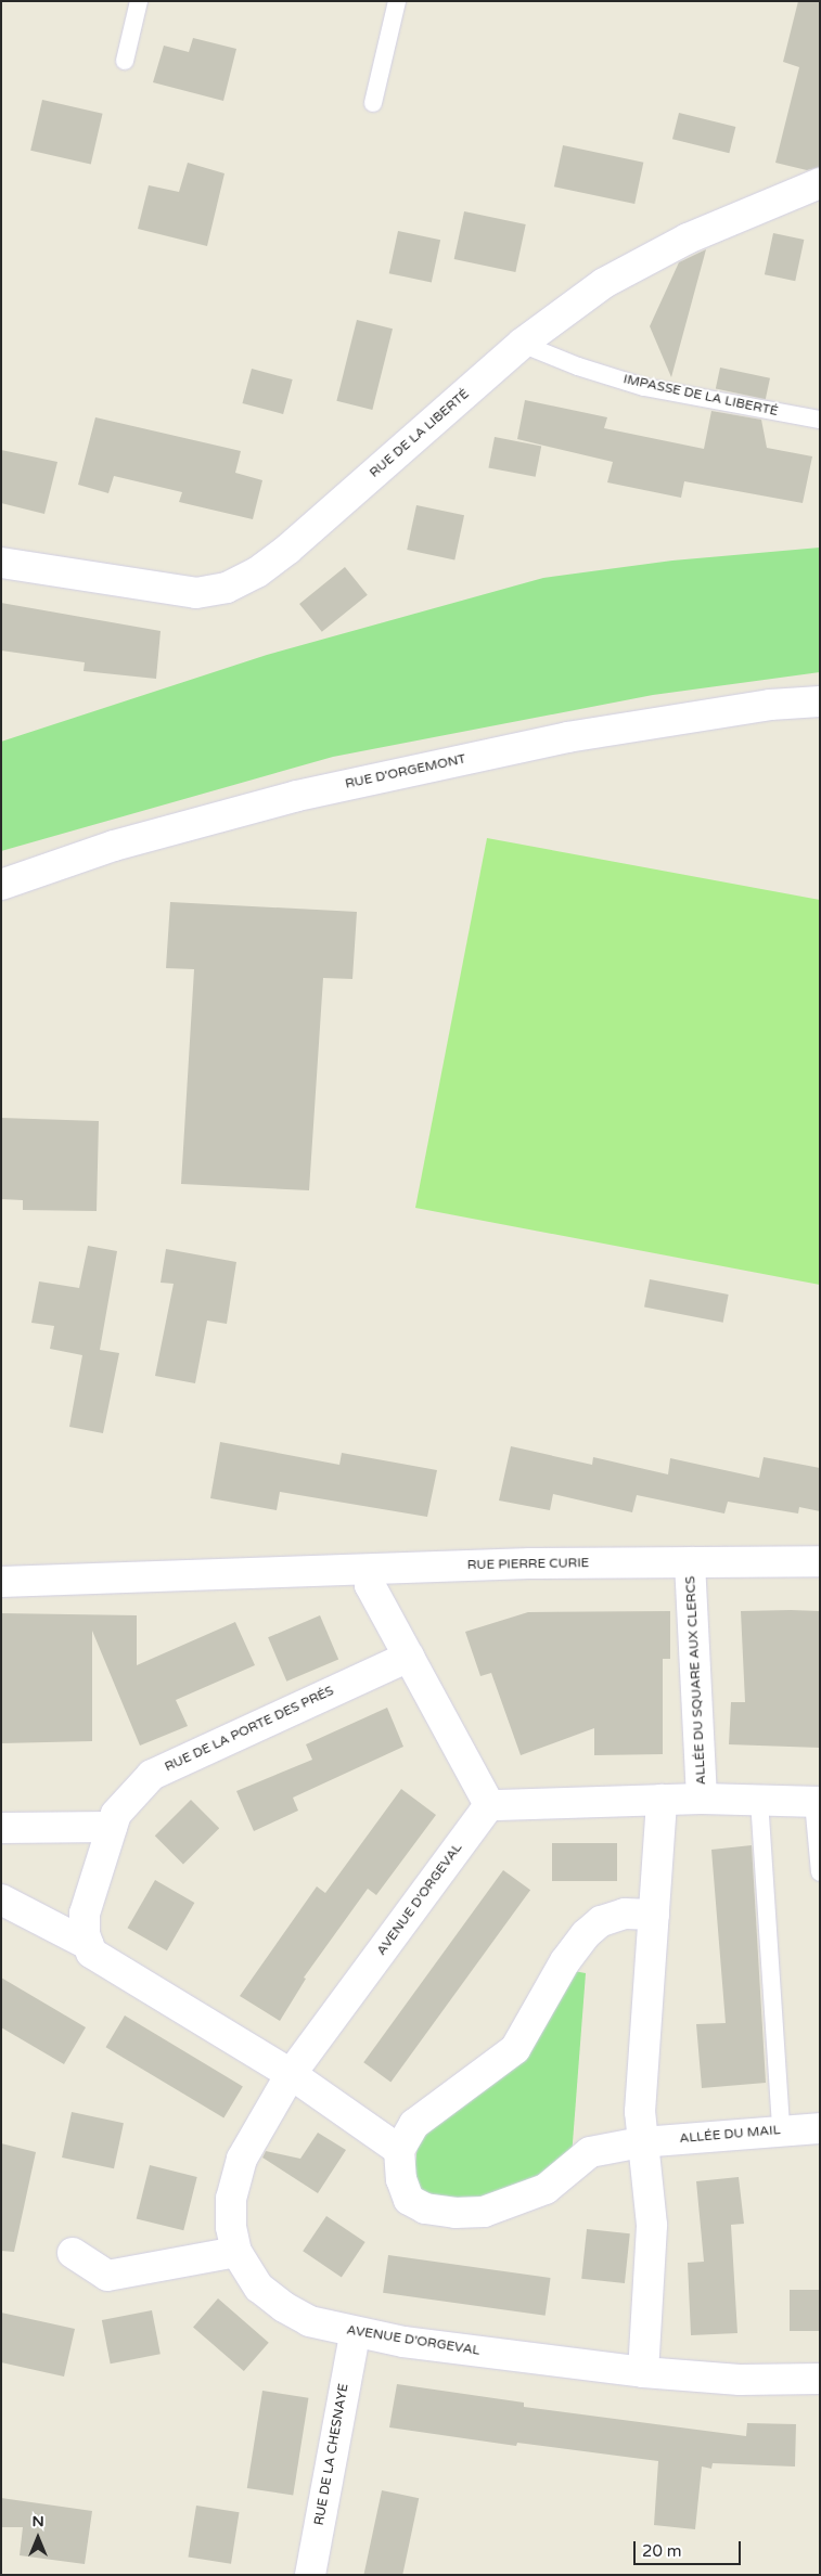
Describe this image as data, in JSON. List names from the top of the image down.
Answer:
{
  "streets": {
    "street": [
      "RUE DE LA LIBERTÉ",
      "RUE D'ORGEMONT",
      "RUE PIERRE CURIE",
      "ALLÉE DU SQUARE AUX CLERCS",
      "RUE DE LA PORTE DES PRÉS",
      "AVENUE D'ORGEVAL",
      "ALLÉE DU MAIL",
      "RUE DE LA CHESNAYE"
    ],
    "lane": ["IMPASSE DE LA LIBERTÉ"]
  },
  "crossings": [
    ["IMPASSE DE LA LIBERTÉ", "RUE DE LA LIBERTÉ"],
    ["RUE PIERRE CURIE", "ALLÉE DU SQUARE AUX CLERCS"],
    ["AVENUE D'ORGEVAL", "RUE DE LA CHESNAYE"]
  ],
  "scale_bar": "20 m",
  "north": "top"
}
